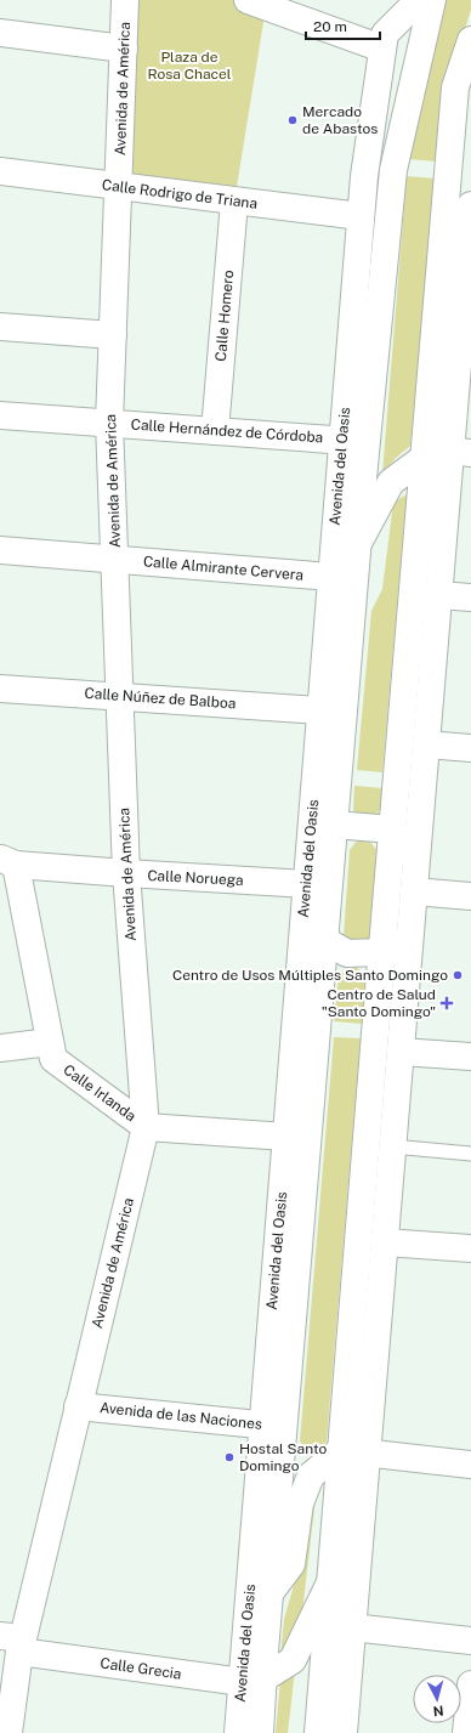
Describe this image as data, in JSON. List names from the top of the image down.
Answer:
{
  "streets": {
    "street": [
      "Avenida de América",
      "Calle Rodrigo de Triana",
      "Calle Homero",
      "Calle Hernández de Córdoba",
      "Avenida del Oasis",
      "Calle Almirante Cervera",
      "Calle Núñez de Balboa",
      "Calle Noruega",
      "Calle Irlanda",
      "Avenida de las Naciones",
      "Calle Grecia"
    ]
  },
  "crossings": [
    ["Avenida de América", "Calle Rodrigo de Triana"],
    ["Avenida de América", "Calle Hernández de Córdoba"],
    ["Avenida de América", "Calle Almirante Cervera"],
    ["Avenida de América", "Calle Núñez de Balboa"],
    ["Avenida de América", "Calle Noruega"],
    ["Avenida de América", "Calle Irlanda"],
    ["Avenida de América", "Avenida de las Naciones"],
    ["Avenida de América", "Calle Grecia"],
    ["Calle Rodrigo de Triana", "Calle Homero"],
    ["Calle Rodrigo de Triana", "Avenida del Oasis"],
    ["Calle Homero", "Calle Hernández de Córdoba"],
    ["Calle Hernández de Córdoba", "Avenida del Oasis"],
    ["Avenida del Oasis", "Calle Almirante Cervera"],
    ["Avenida del Oasis", "Calle Núñez de Balboa"],
    ["Avenida del Oasis", "Calle Noruega"],
    ["Avenida del Oasis", "Calle Irlanda"],
    ["Avenida del Oasis", "Avenida de las Naciones"],
    ["Avenida del Oasis", "Calle Grecia"],
    ["Calle Noruega", "Calle Irlanda"]
  ],
  "parks": ["Plaza de Rosa Chacel"],
  "places": {
    "other": ["Mercado de Abastos", "Centro de Usos Múltiples Santo Domingo", "Hostal Santo Domingo"],
    "health": ["Centro de Salud \"Santo Domingo\""]
  },
  "scale_bar": "20 m",
  "north": "bottom"
}
